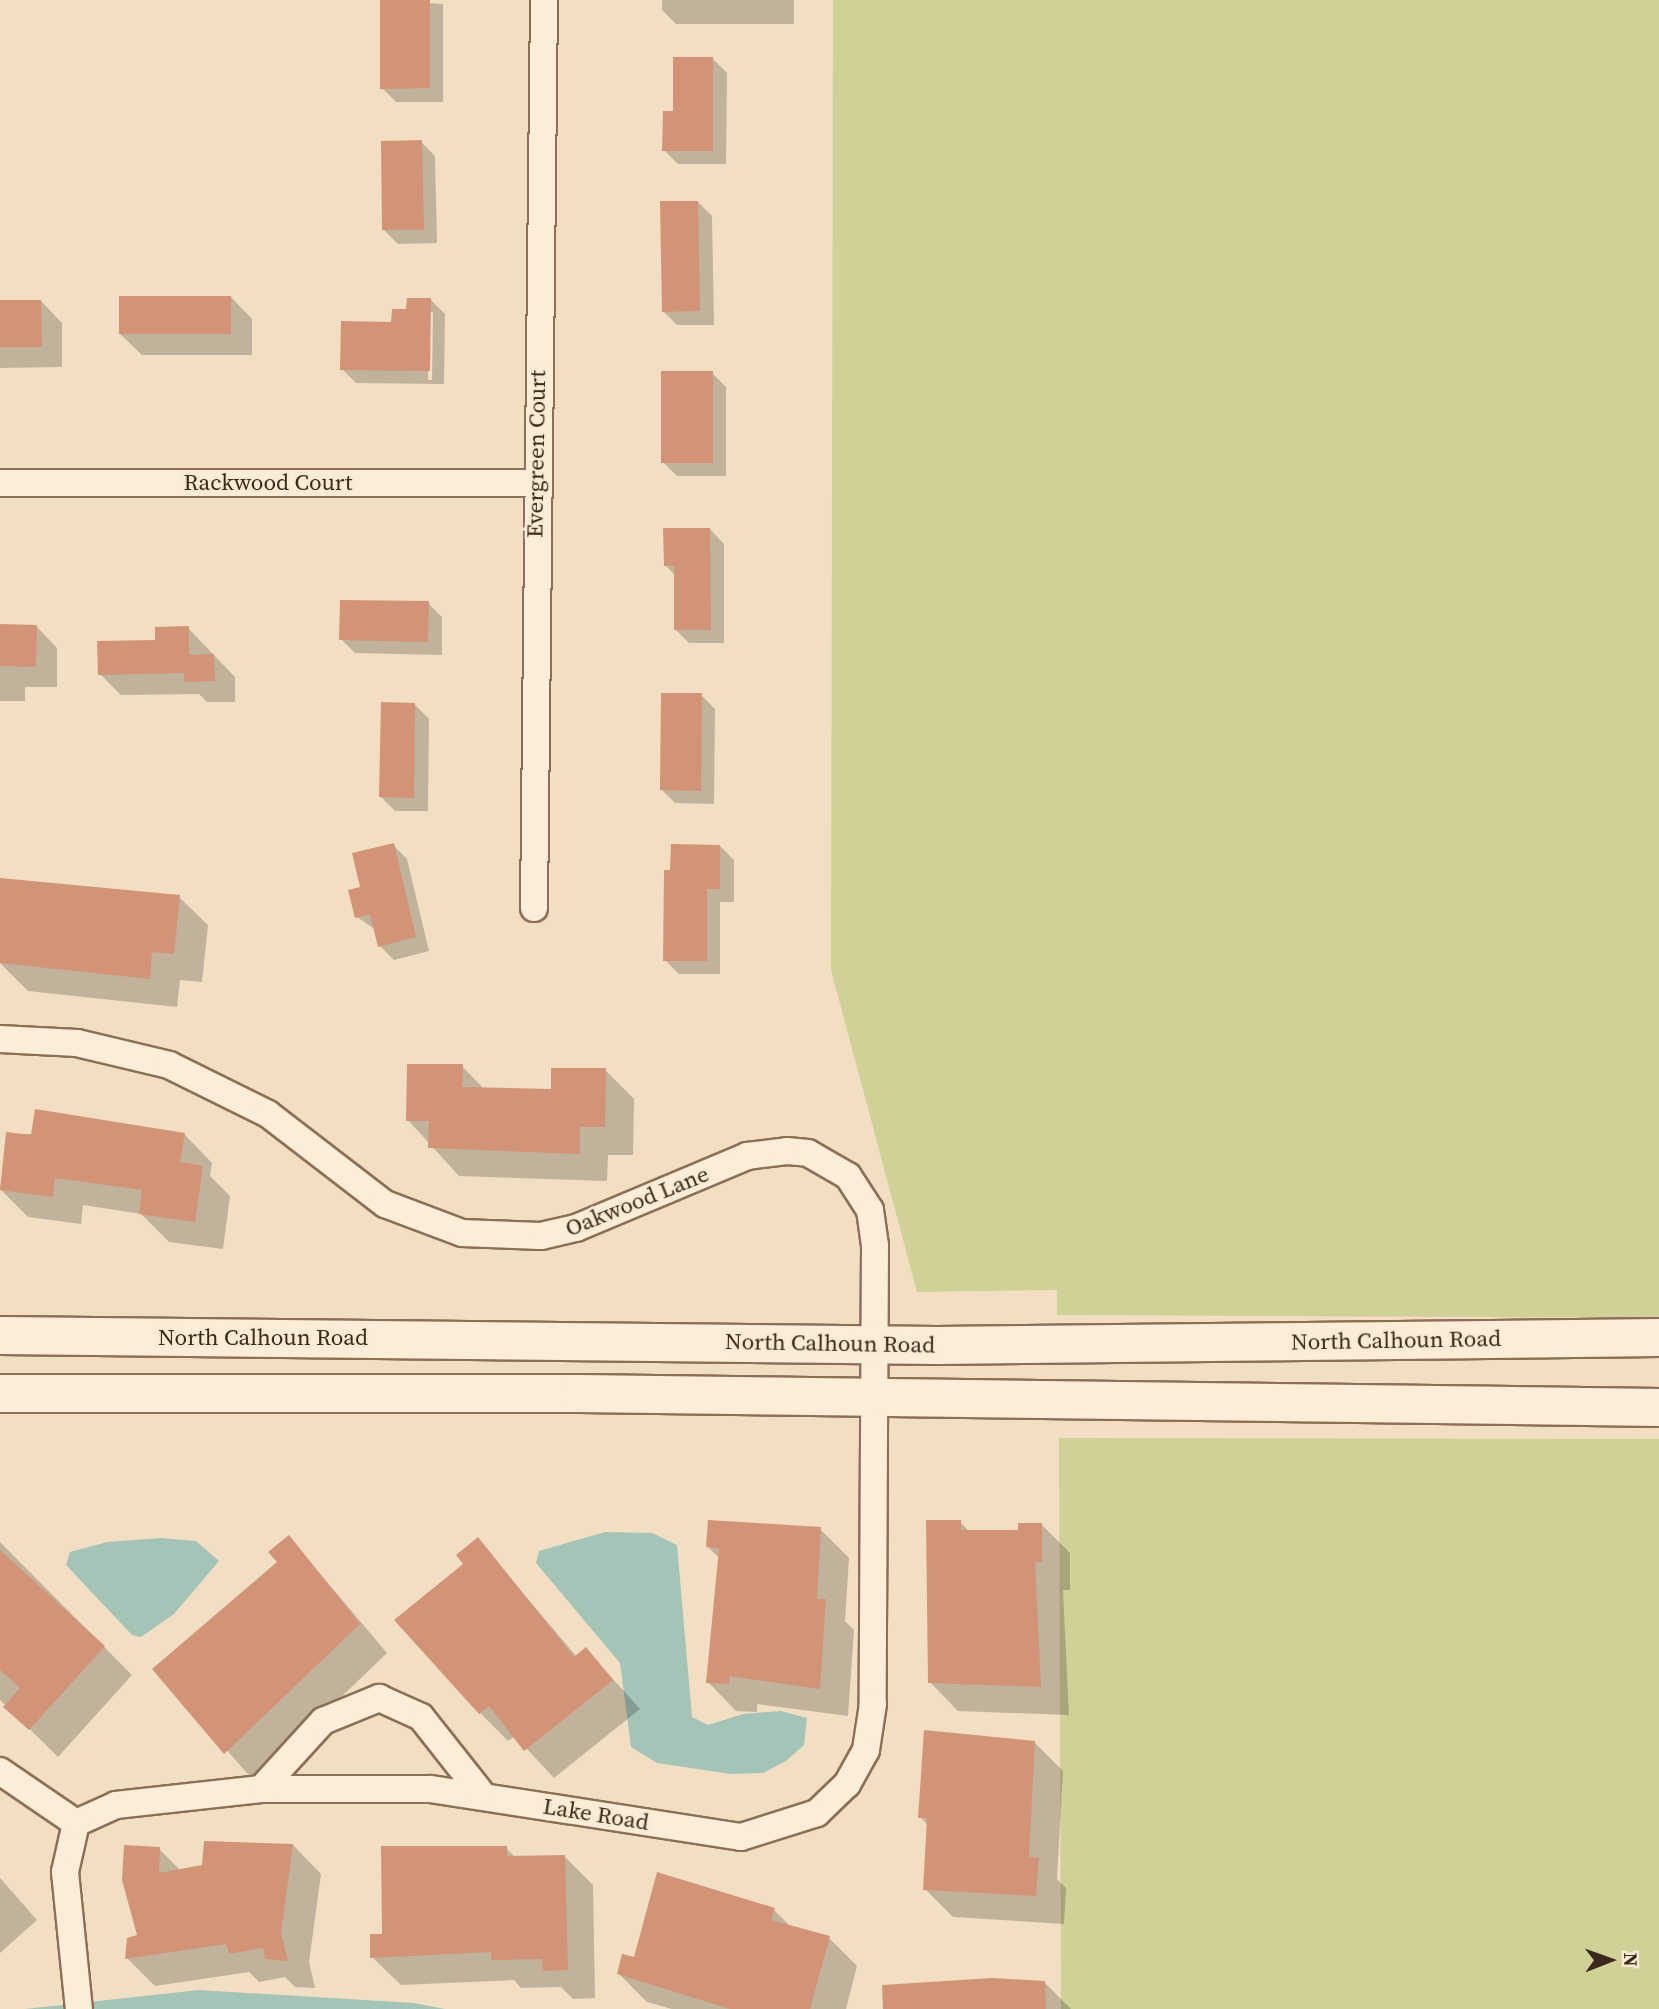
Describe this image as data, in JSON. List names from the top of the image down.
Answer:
{
  "streets": {
    "main road": ["North Calhoun Road"],
    "street": [
      "Evergreen Court",
      "Rackwood Court",
      "Oakwood Lane",
      "Lake Road"
    ]
  },
  "crossings": [
    ["Evergreen Court", "Rackwood Court"],
    ["Oakwood Lane", "North Calhoun Road"],
    ["Oakwood Lane", "Lake Road"],
    ["North Calhoun Road", "Lake Road"]
  ],
  "north": "right"
}
